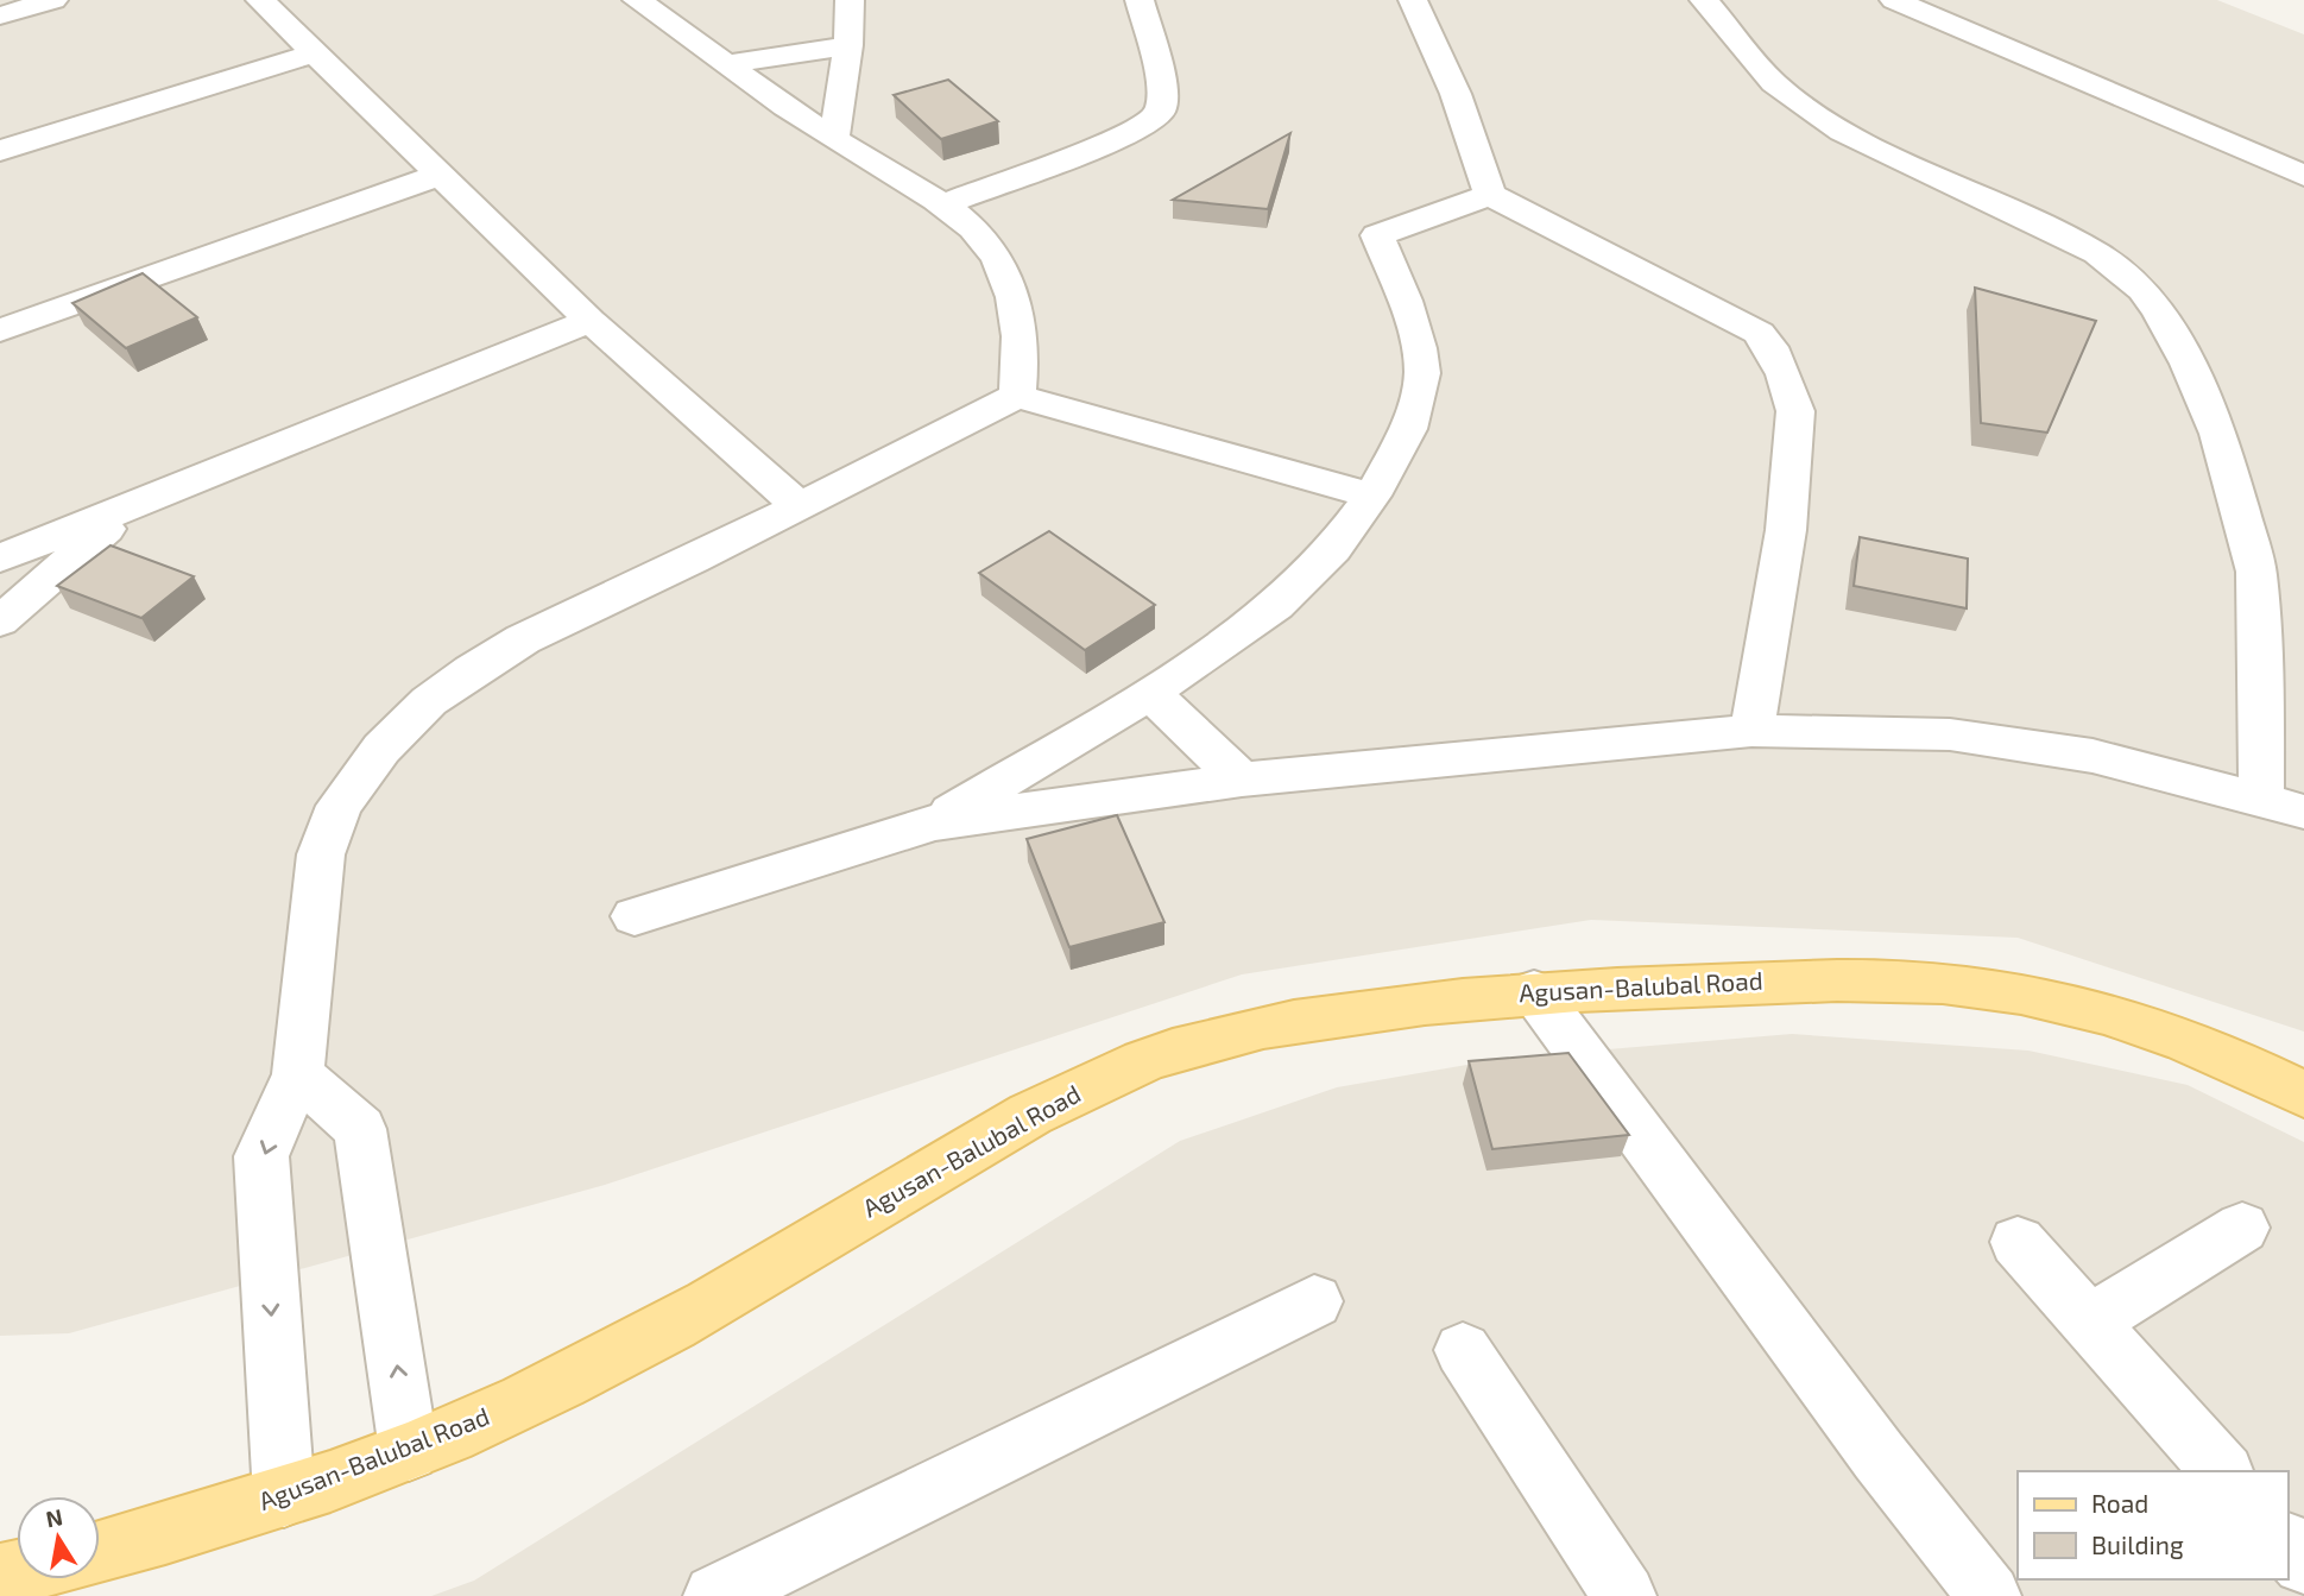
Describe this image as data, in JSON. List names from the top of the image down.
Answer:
{
  "streets": {
    "main road": ["Agusan-Balubal Road"]
  },
  "legend": ["Road", "Building"],
  "north": "top"
}
